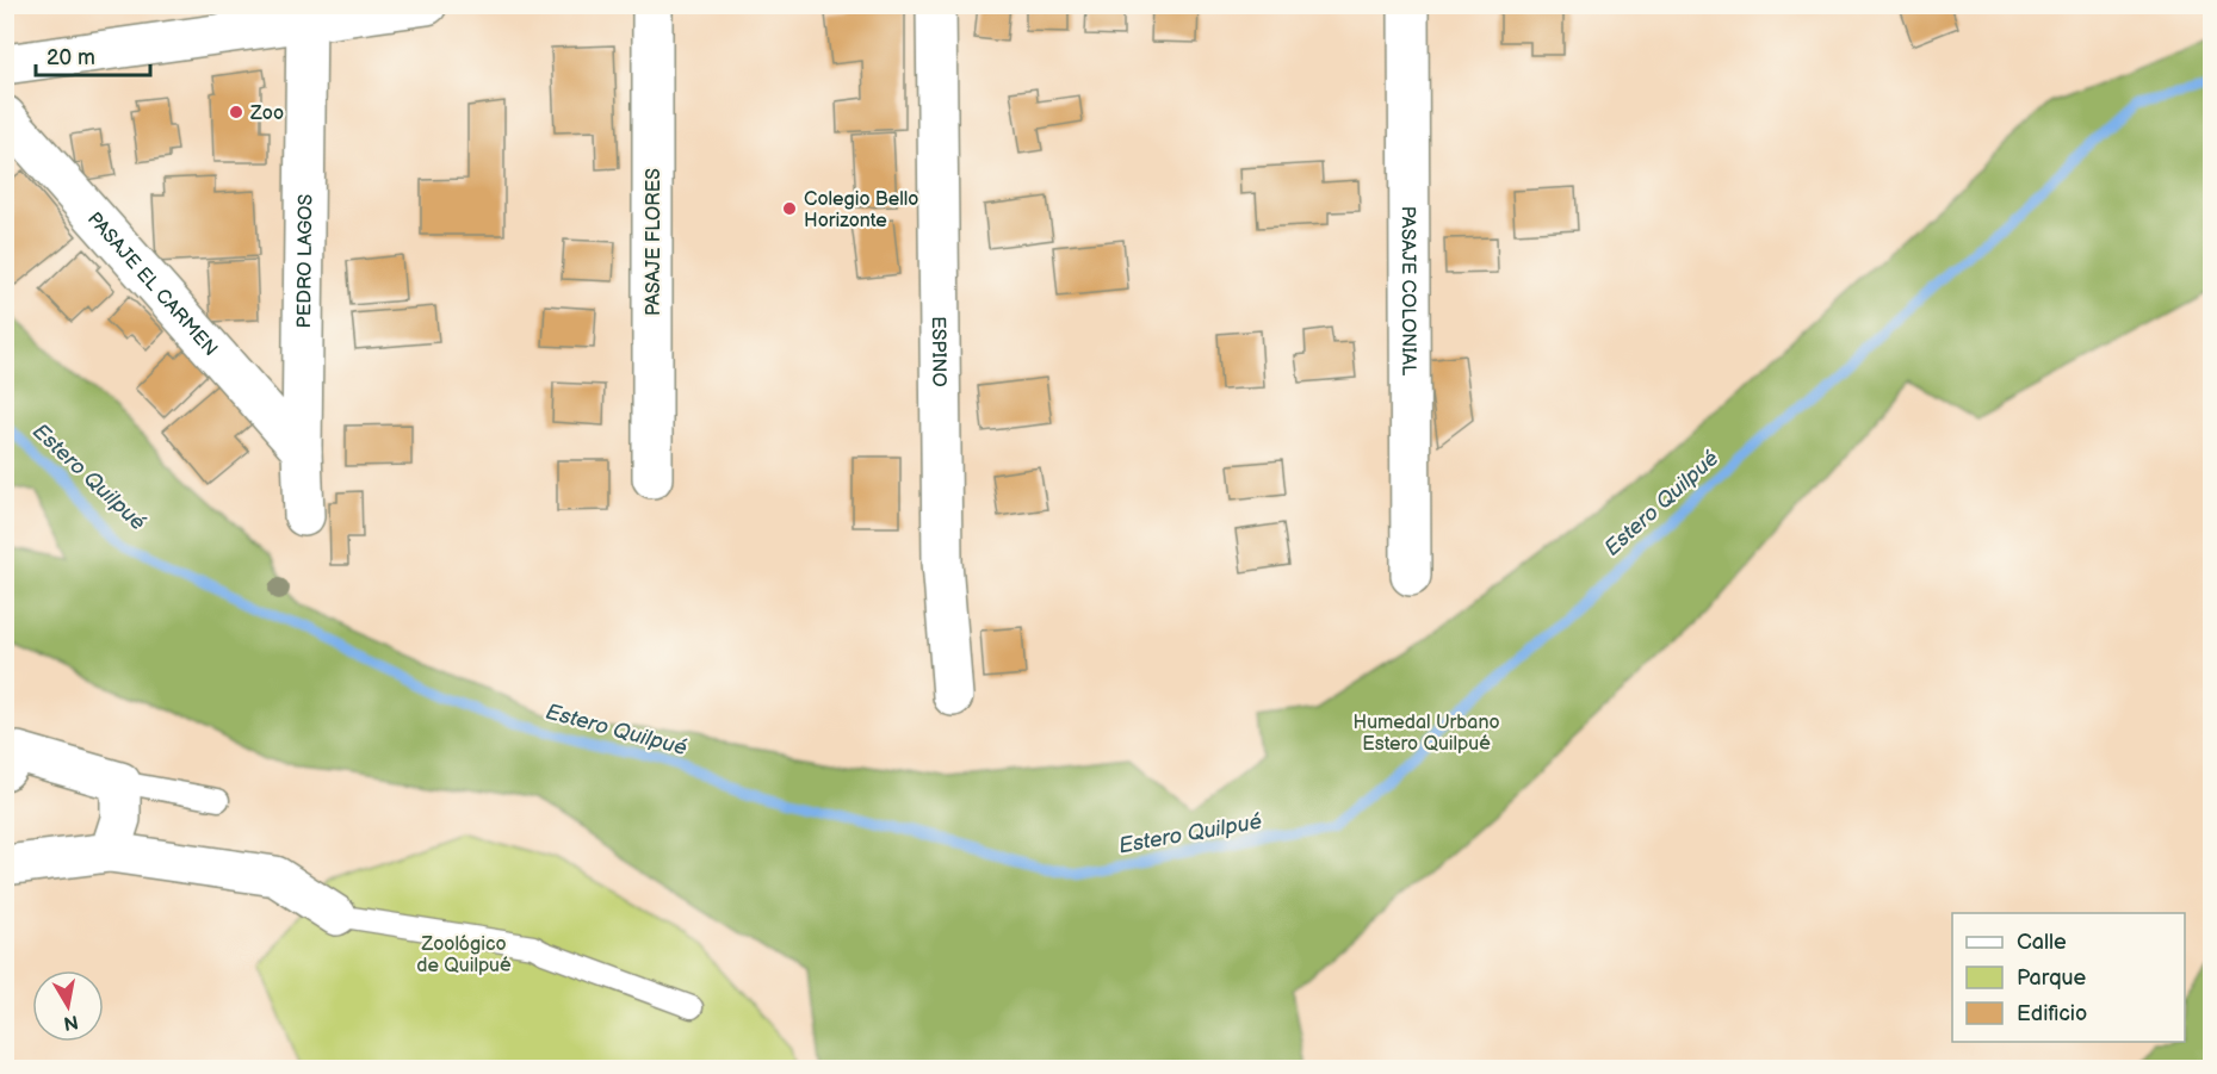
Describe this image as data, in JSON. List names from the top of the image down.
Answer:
{
  "streets": {
    "street": [
      "PASAJE FLORES",
      "PEDRO LAGOS",
      "PASAJE EL CARMEN",
      "PASAJE COLONIAL",
      "ESPINO"
    ]
  },
  "crossings": [
    ["PEDRO LAGOS", "PASAJE EL CARMEN"]
  ],
  "water": ["Estero Quilpué"],
  "parks": ["Humedal Urbano Estero Quilpué", "Zoológico de Quilpué"],
  "places": ["Zoo", "Colegio Bello Horizonte"],
  "legend": ["Calle", "Parque", "Edificio"],
  "scale_bar": "20 m",
  "north": "bottom"
}
